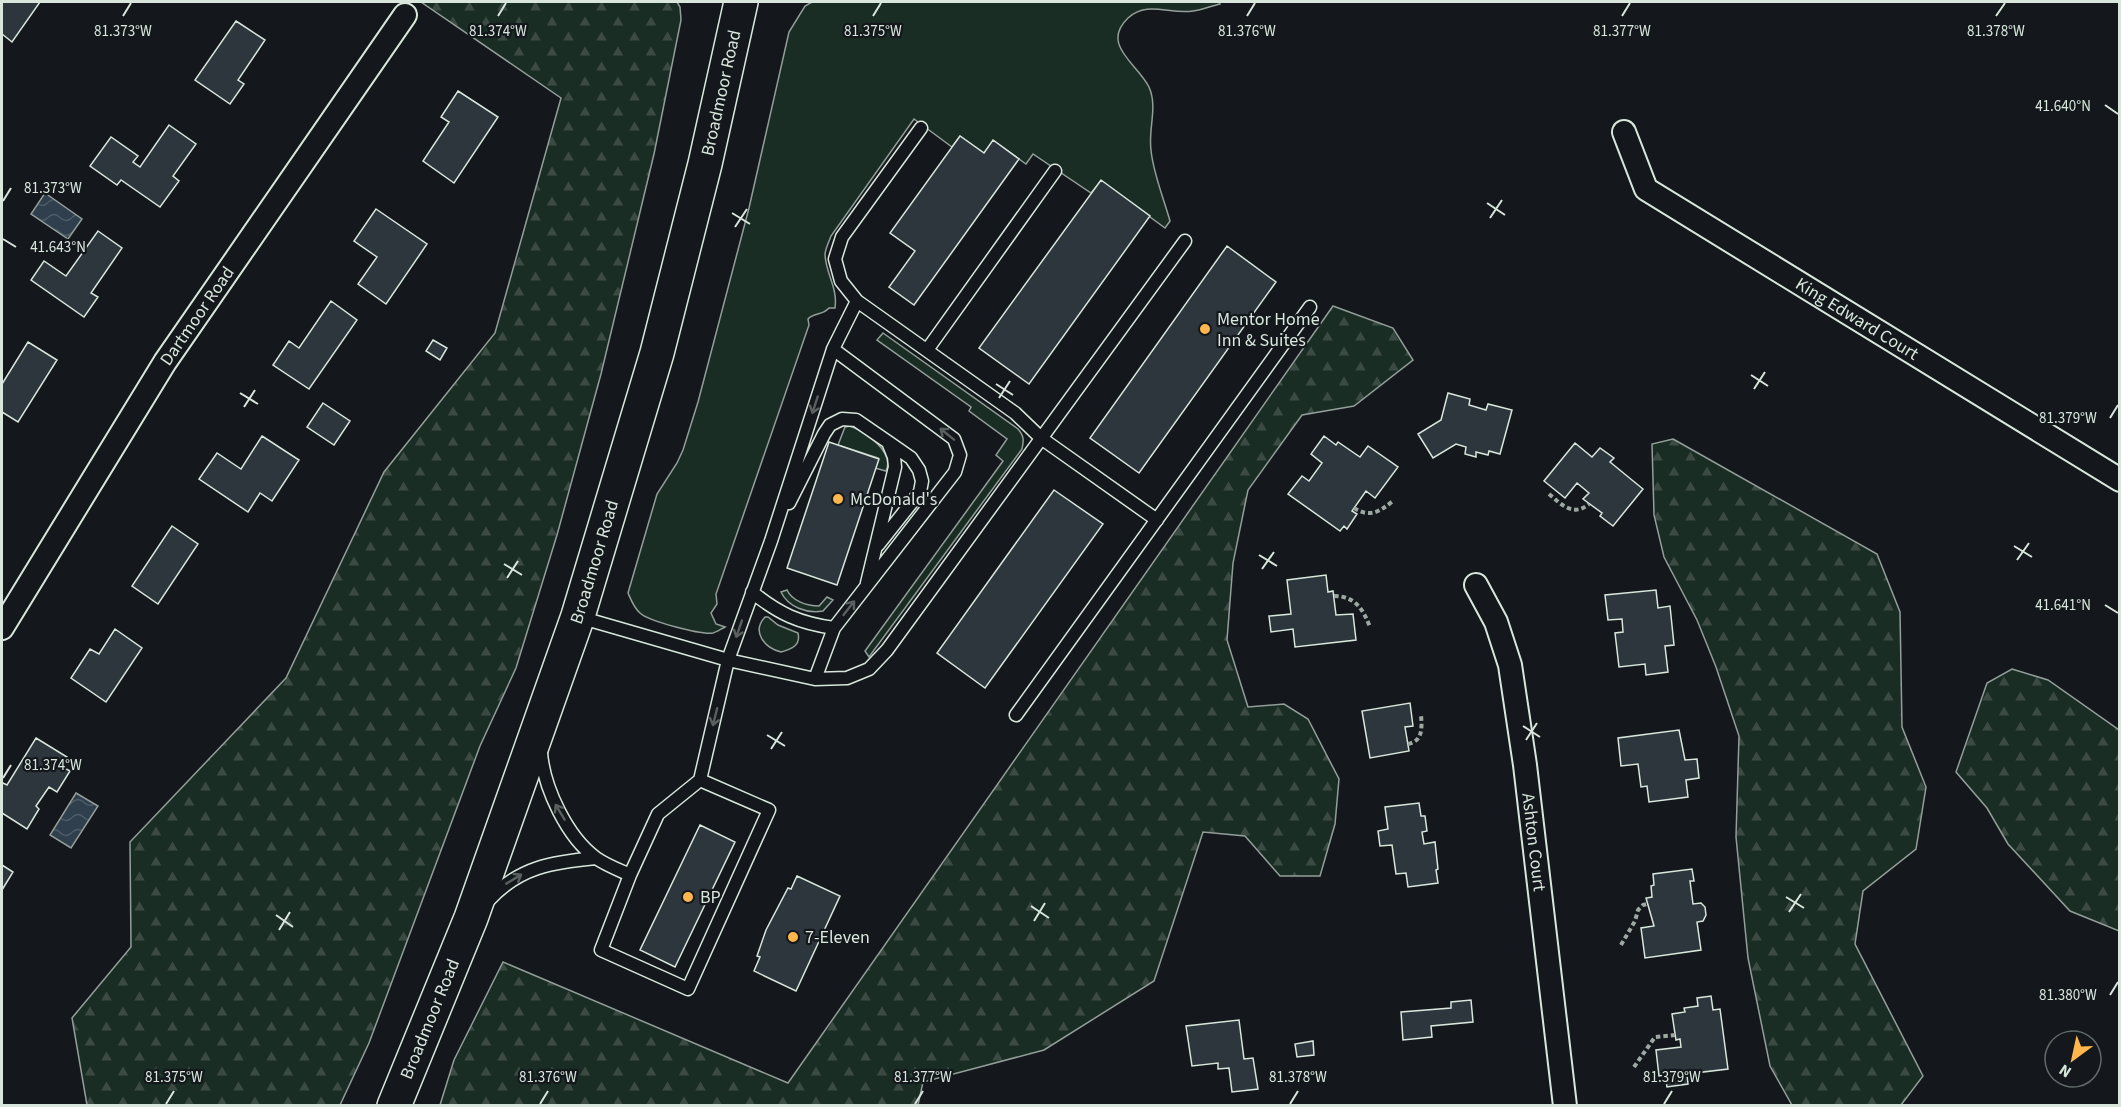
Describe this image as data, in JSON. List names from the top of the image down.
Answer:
{
  "streets": {
    "main road": ["Broadmoor Road"],
    "street": ["Dartmoor Road", "King Edward Court", "Ashton Court"]
  },
  "places": [
    "Mentor Home Inn & Suites",
    "McDonald's",
    "BP",
    "7-Eleven"
  ],
  "north": "bottom left",
  "coordinates": [
    "81.373°W",
    "81.374°W",
    "81.375°W",
    "81.376°W",
    "81.377°W",
    "81.378°W",
    "41.640°N",
    "41.643°N",
    "81.379°W",
    "41.641°N",
    "81.380°W"
  ]
}
